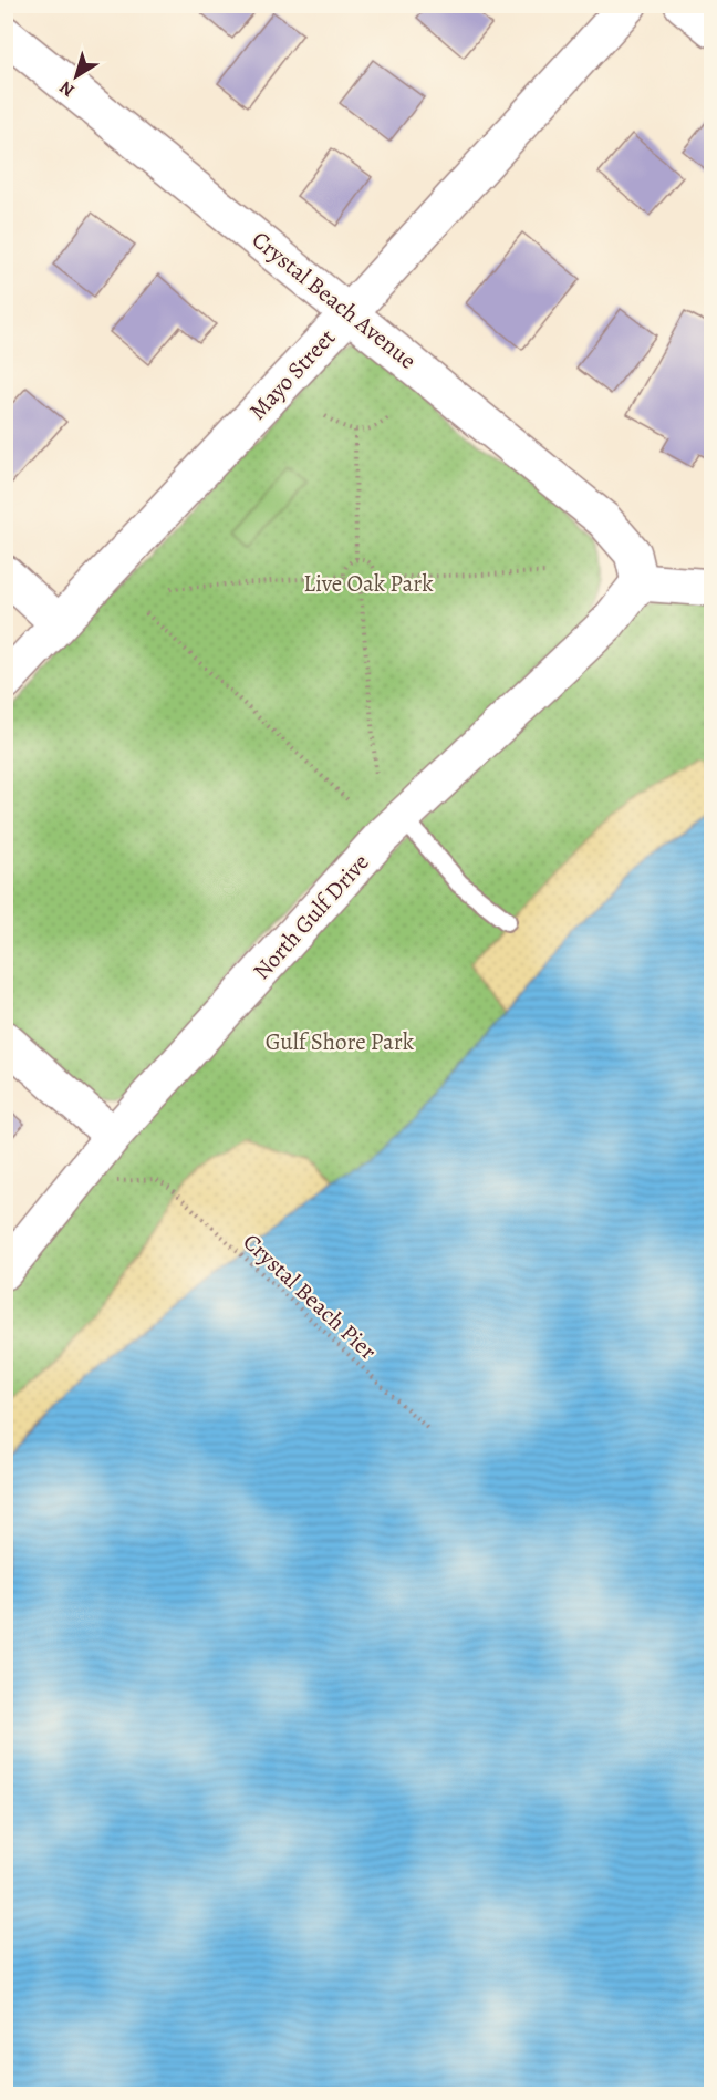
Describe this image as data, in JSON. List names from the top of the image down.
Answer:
{
  "streets": {
    "street": ["Crystal Beach Avenue", "Mayo Street", "North Gulf Drive"],
    "path": ["Crystal Beach Pier"]
  },
  "crossings": [
    ["Crystal Beach Avenue", "Mayo Street"],
    ["Crystal Beach Avenue", "North Gulf Drive"],
    ["North Gulf Drive", "Crystal Beach Pier"]
  ],
  "parks": ["Live Oak Park", "Gulf Shore Park"],
  "north": "bottom left"
}
